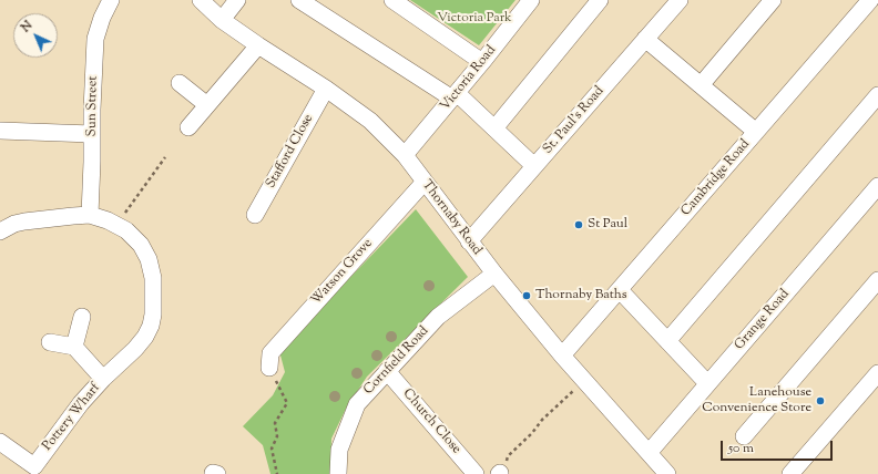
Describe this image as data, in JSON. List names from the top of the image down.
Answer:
{
  "streets": {
    "street": [
      "Victoria Road",
      "Sun Street",
      "St. Paul's Road",
      "Stafford Close",
      "Cambridge Road",
      "Thornaby Road",
      "Watson Grove",
      "Grange Road",
      "Cornfield Road",
      "Pottery Wharf",
      "Church Close"
    ]
  },
  "crossings": [
    ["Victoria Road", "Thornaby Road"],
    ["Sun Street", "Pottery Wharf"],
    ["St. Paul's Road", "Thornaby Road"],
    ["Stafford Close", "Thornaby Road"],
    ["Cambridge Road", "Thornaby Road"],
    ["Thornaby Road", "Watson Grove"],
    ["Thornaby Road", "Grange Road"],
    ["Thornaby Road", "Cornfield Road"],
    ["Cornfield Road", "Church Close"]
  ],
  "parks": ["Victoria Park"],
  "places": ["St Paul", "Thornaby Baths", "Lanehouse Convenience Store"],
  "scale_bar": "50 m",
  "north": "top left"
}
